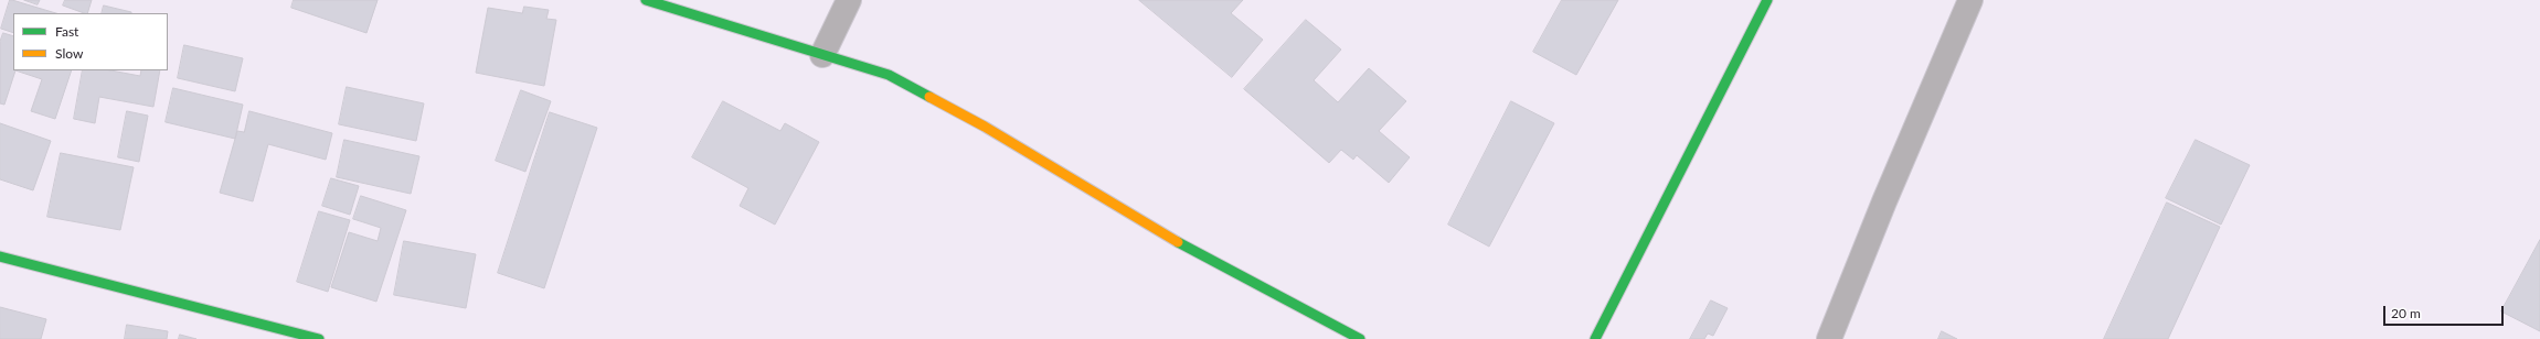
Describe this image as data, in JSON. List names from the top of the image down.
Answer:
{
  "legend": ["Fast", "Slow"],
  "scale_bar": "20 m"
}
